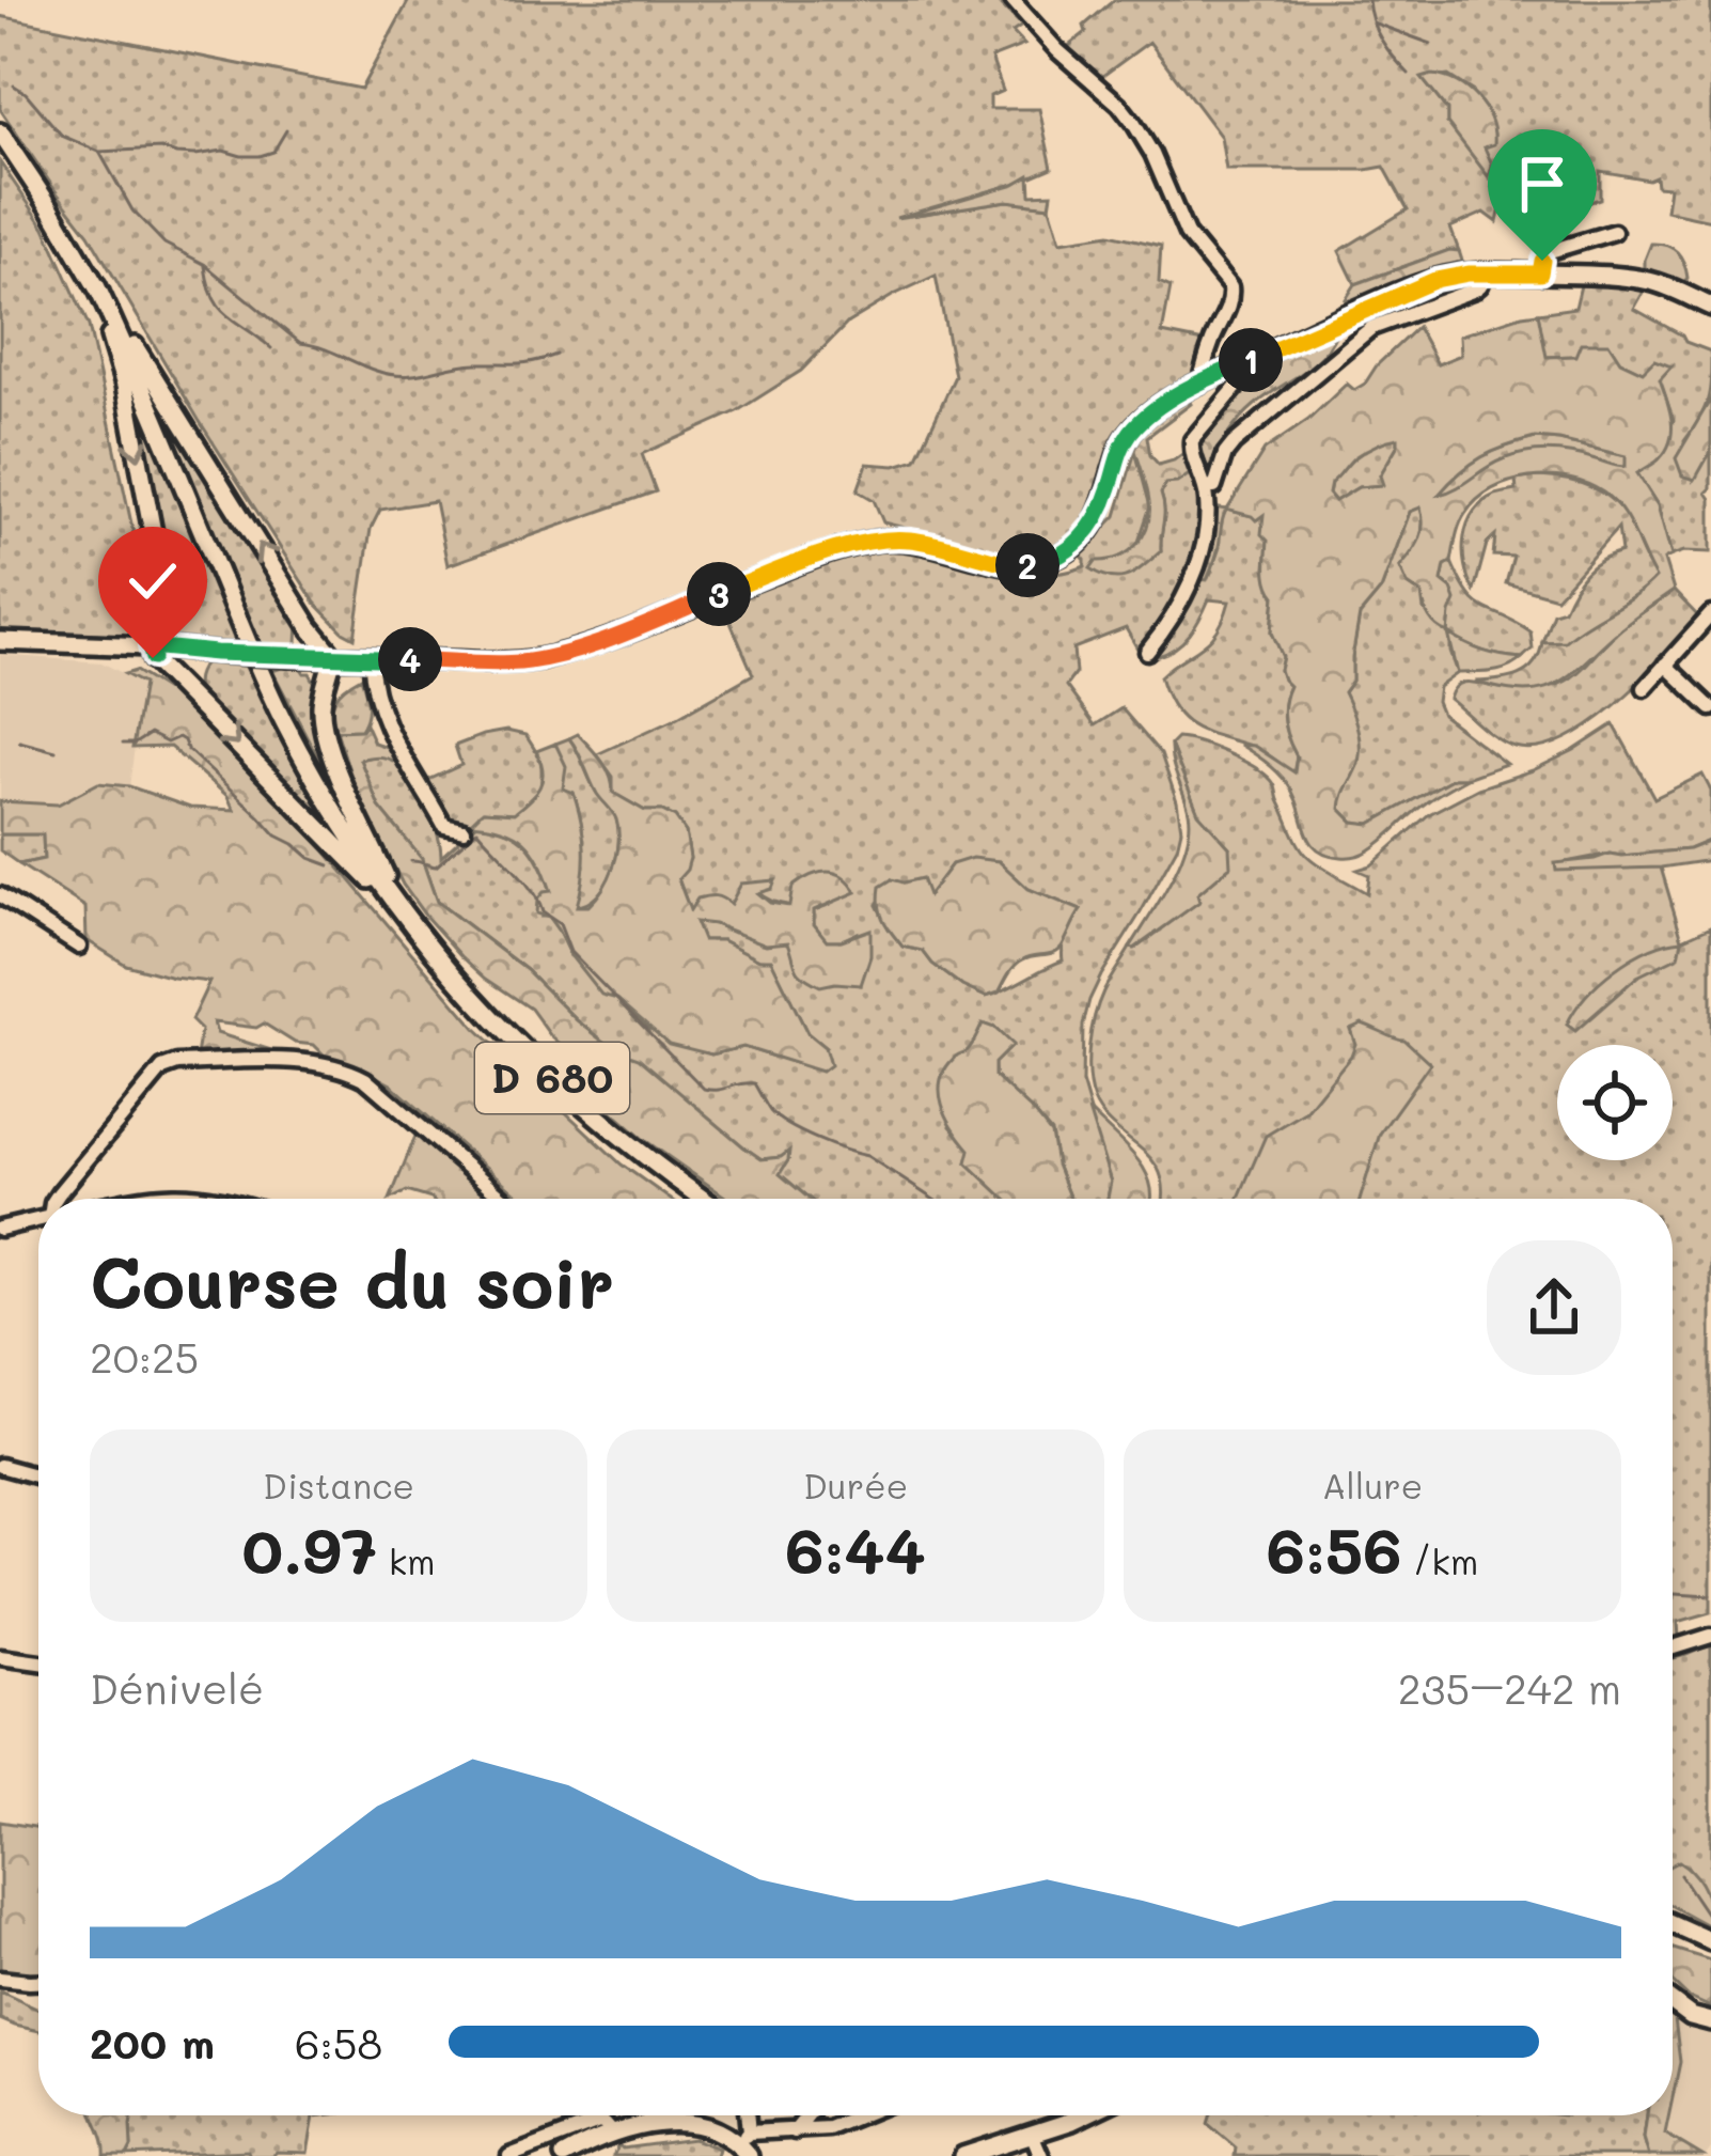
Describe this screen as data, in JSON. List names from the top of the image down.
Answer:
{
  "streets": {
    "main road": ["D 680"]
  },
  "page": {
    "pins": [
      "1",
      "2",
      "3",
      "4"
    ],
    "heading": ["Course du soir", "20:25"],
    "stats": [
      ["Distance", "0.97 km"],
      ["Durée", "6:44"],
      ["Allure", "6:56 /km"]
    ],
    "chart": ["Dénivelé", "235–242 m"],
    "list": [
      {
        "name": "200 m",
        "note": "6:58"
      }
    ]
  }
}
